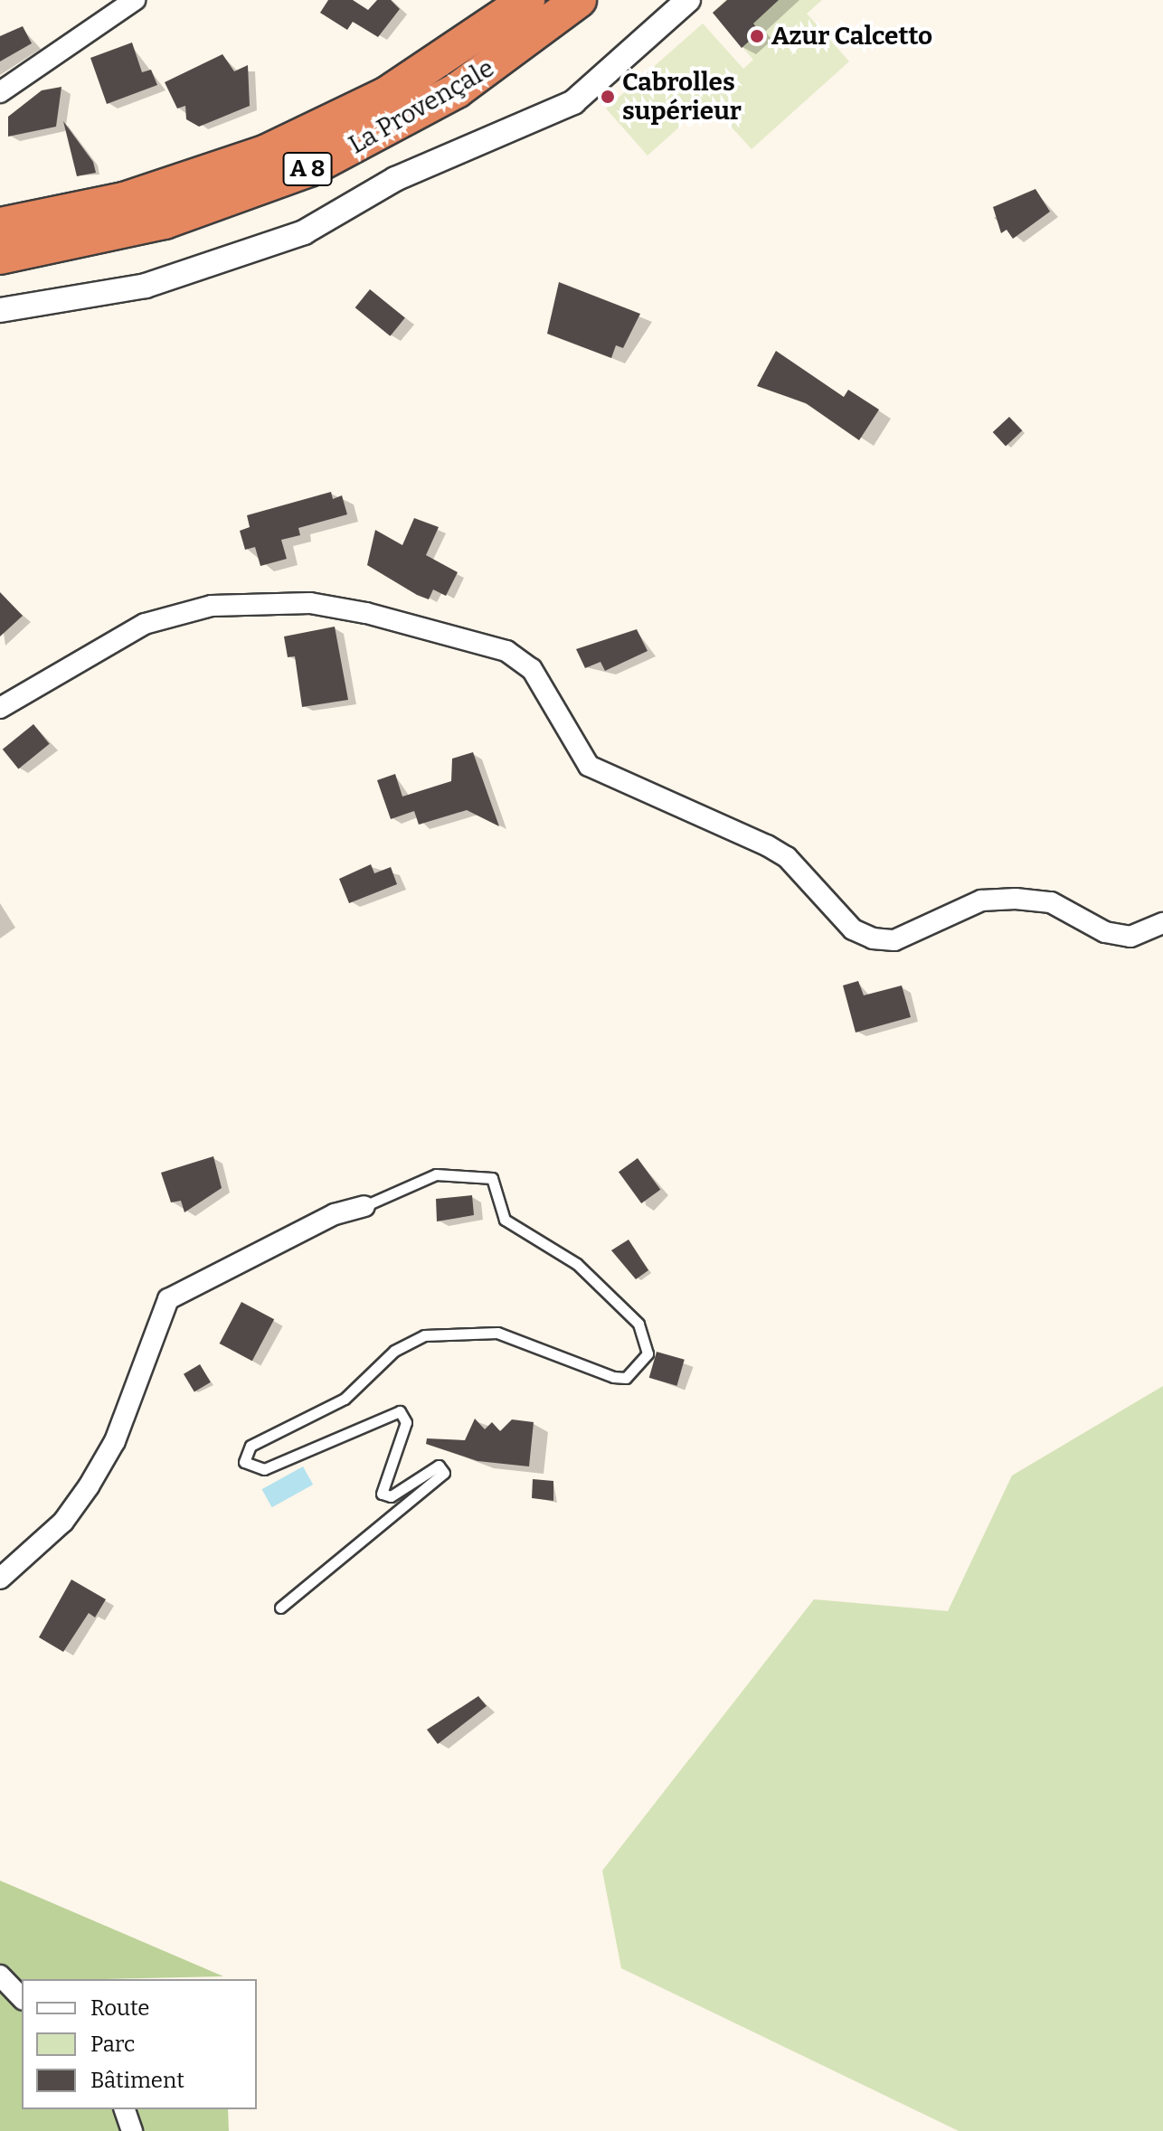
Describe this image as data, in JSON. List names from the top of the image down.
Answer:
{
  "streets": {
    "highway": ["La Provençale", "A 8"]
  },
  "places": ["Azur Calcetto", "Cabrolles supérieur"],
  "legend": ["Route", "Parc", "Bâtiment"]
}
